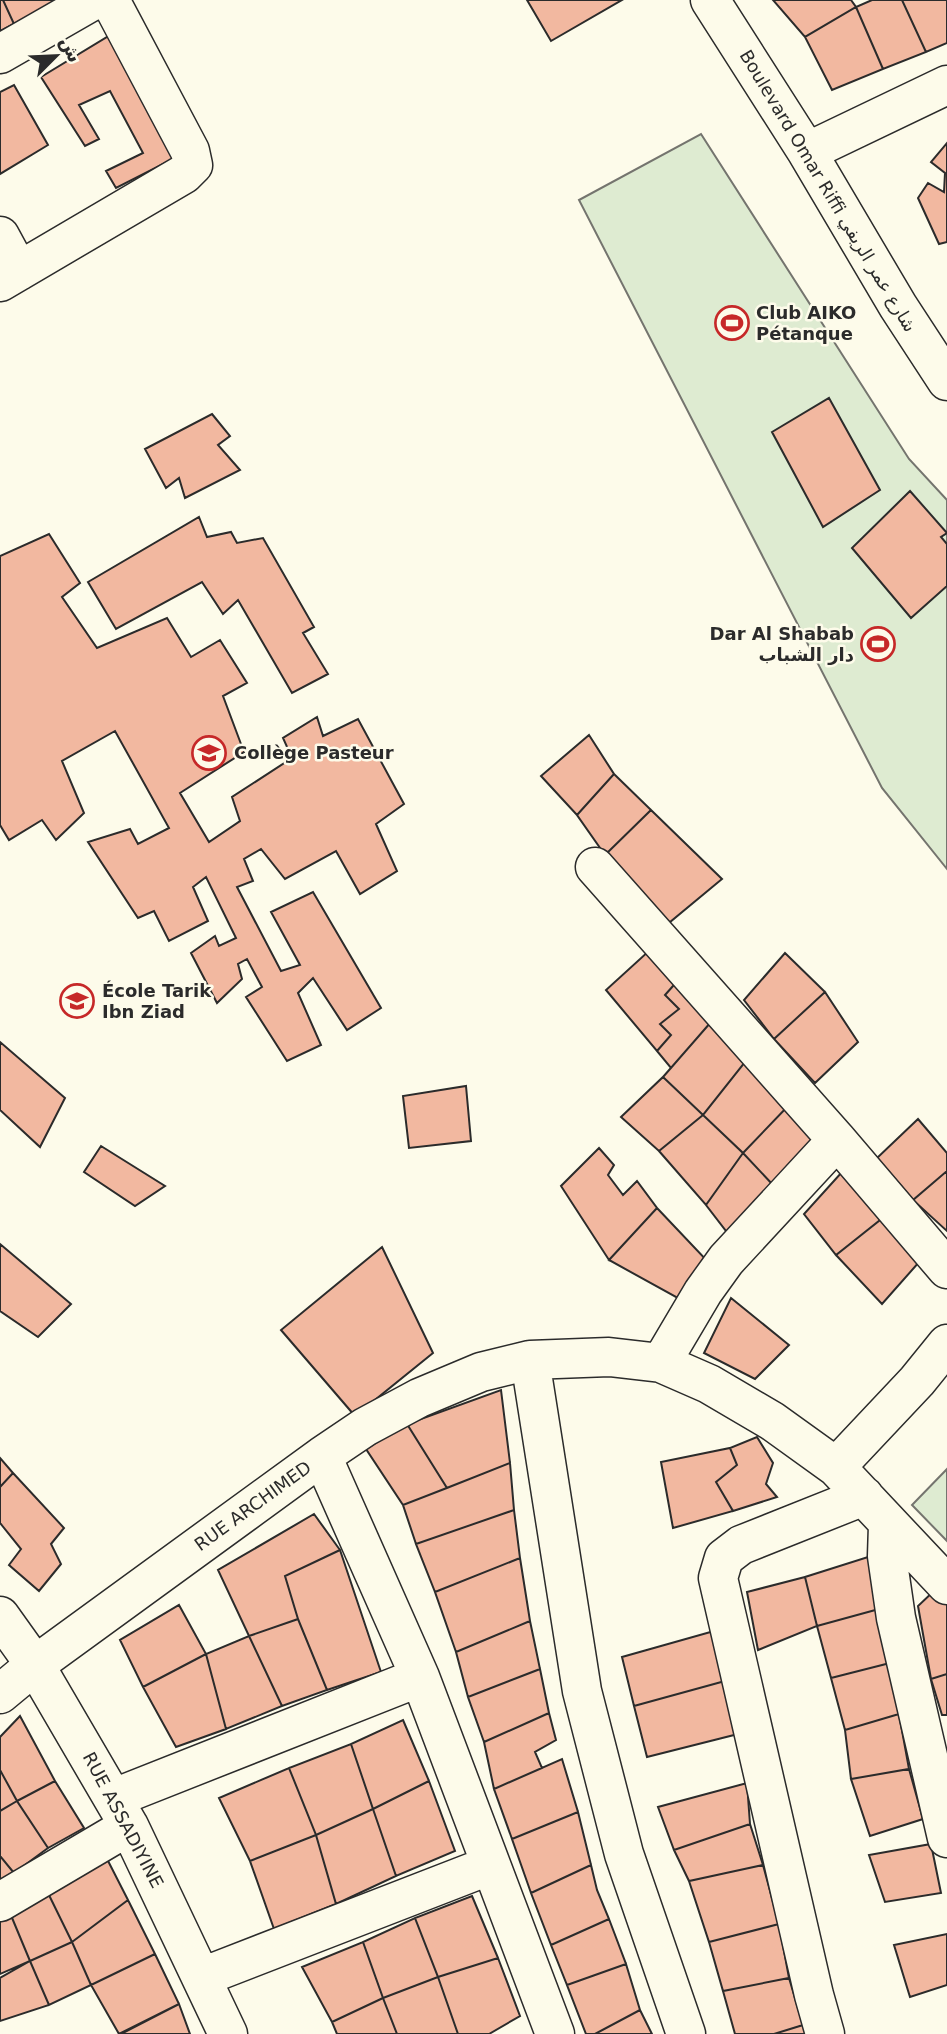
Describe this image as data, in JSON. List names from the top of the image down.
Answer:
{
  "streets": {
    "street": ["Boulevard Omar Riffi شارع عمر الريفي", "RUE ARCHIMED", "RUE ASSADIYINE"]
  },
  "crossings": [
    ["RUE ARCHIMED", "RUE ASSADIYINE"]
  ],
  "places": {
    "sports": ["Club AIKO Pétanque", "Dar Al Shabab دار الشباب"],
    "school or university": ["Collège Pasteur", "École Tarik Ibn Ziad"]
  },
  "north": "top right"
}
